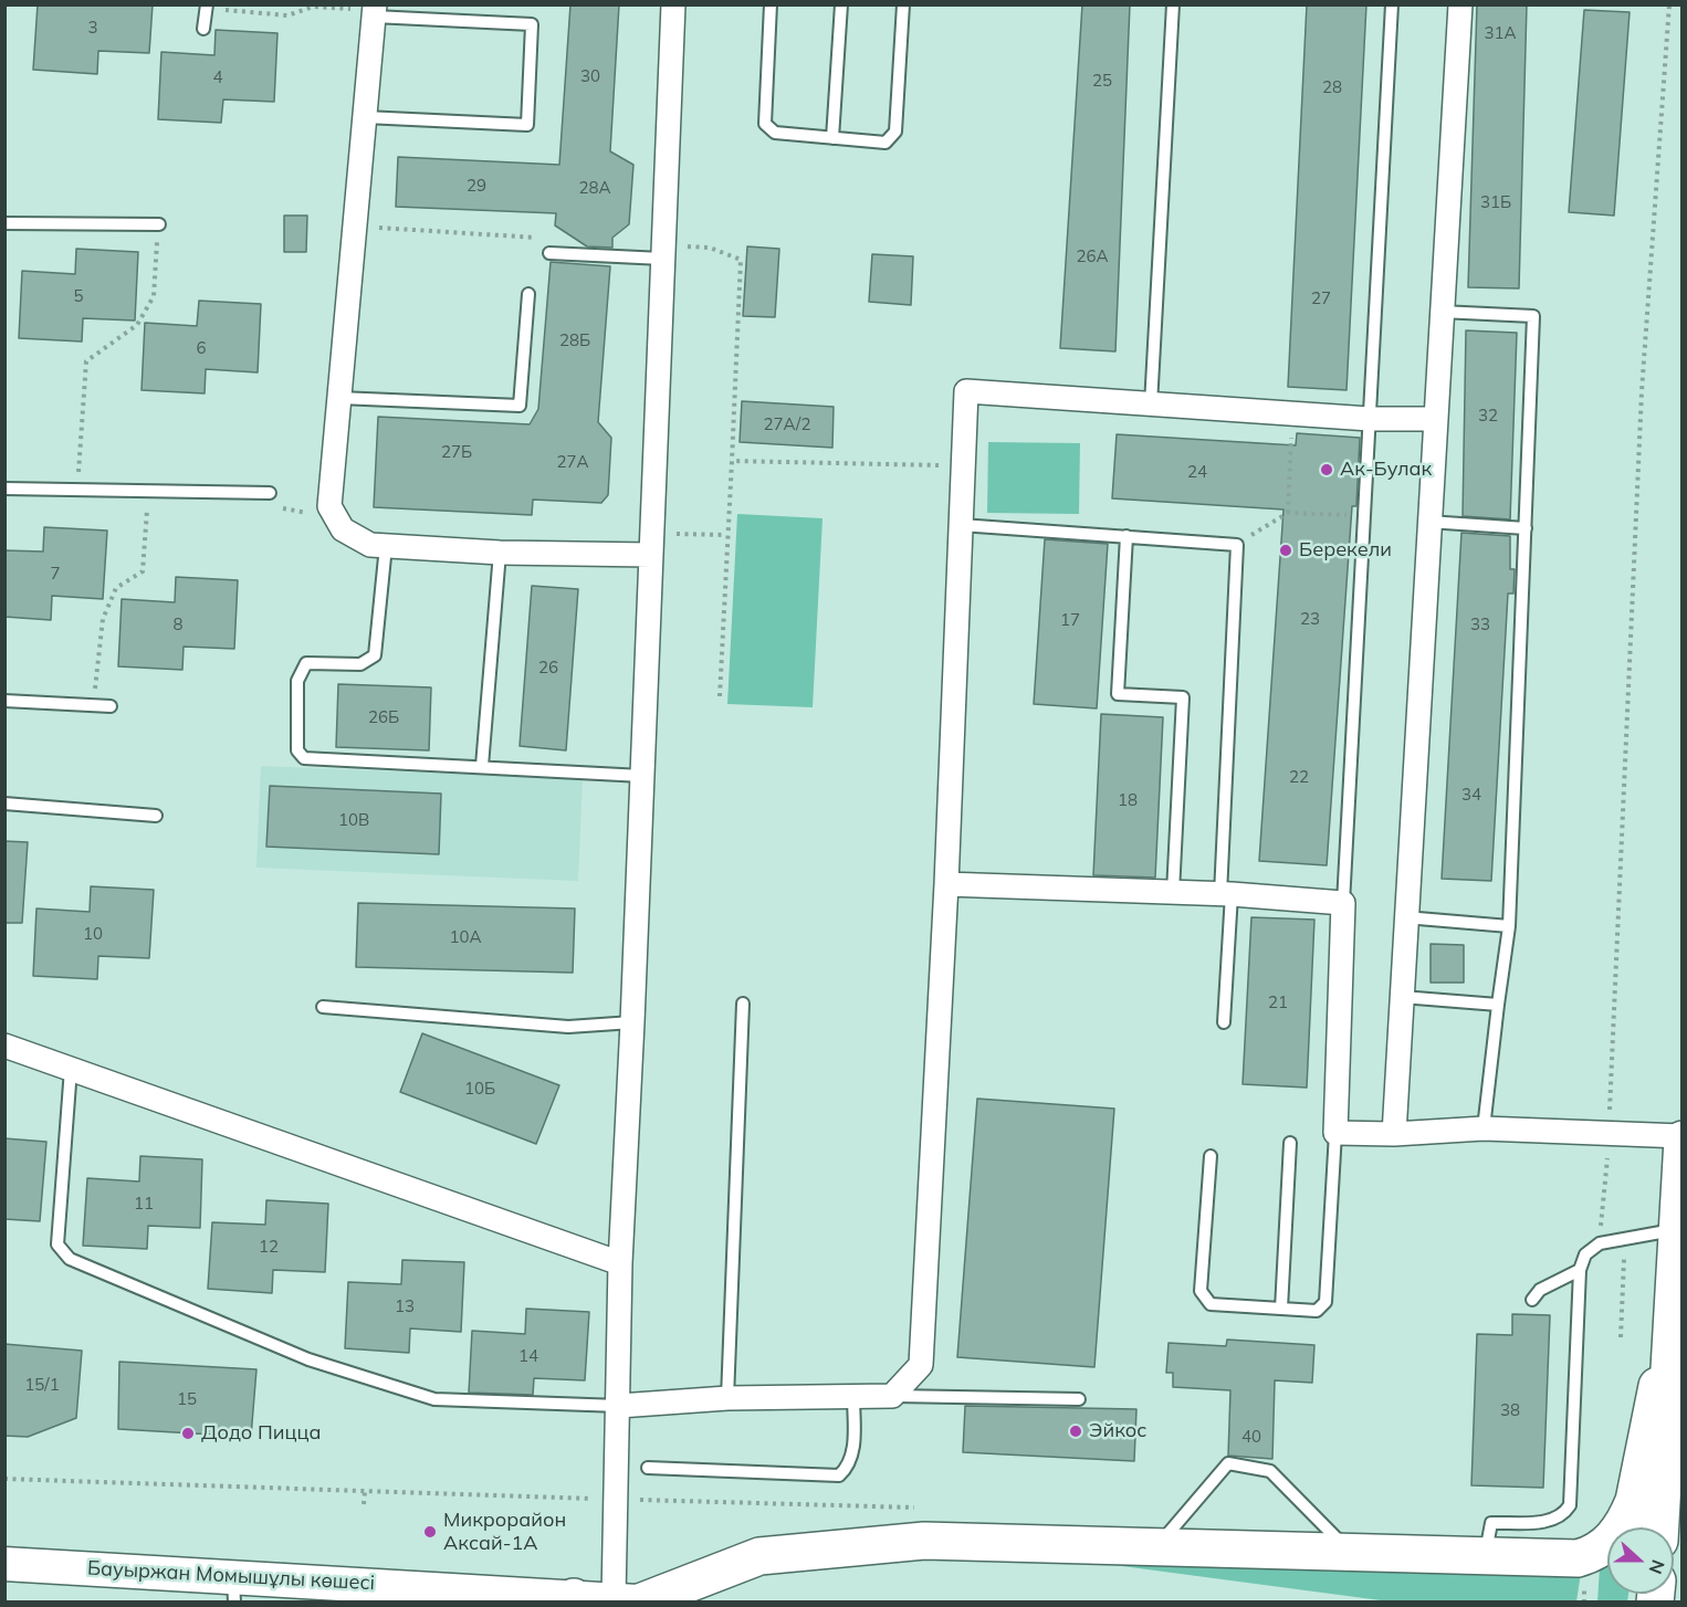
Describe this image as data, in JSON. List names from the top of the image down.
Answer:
{
  "streets": {
    "main road": ["Бауыржан Момышұлы көшесі"]
  },
  "places": [
    "Ак-Булак",
    "Берекели",
    "Эйкос",
    "Додо Пицца",
    "Микрорайон Аксай-1А"
  ],
  "house_numbers": [
    "3",
    "31А",
    "30",
    "4",
    "25",
    "28",
    "29",
    "28А",
    "31Б",
    "26А",
    "5",
    "27",
    "28Б",
    "6",
    "32",
    "27А/2",
    "27Б",
    "27А",
    "24",
    "7",
    "23",
    "17",
    "8",
    "33",
    "26",
    "26Б",
    "22",
    "34",
    "18",
    "10В",
    "10",
    "10А",
    "21",
    "10Б",
    "11",
    "12",
    "13",
    "14",
    "15/1",
    "15",
    "38",
    "40"
  ],
  "north": "right"
}
